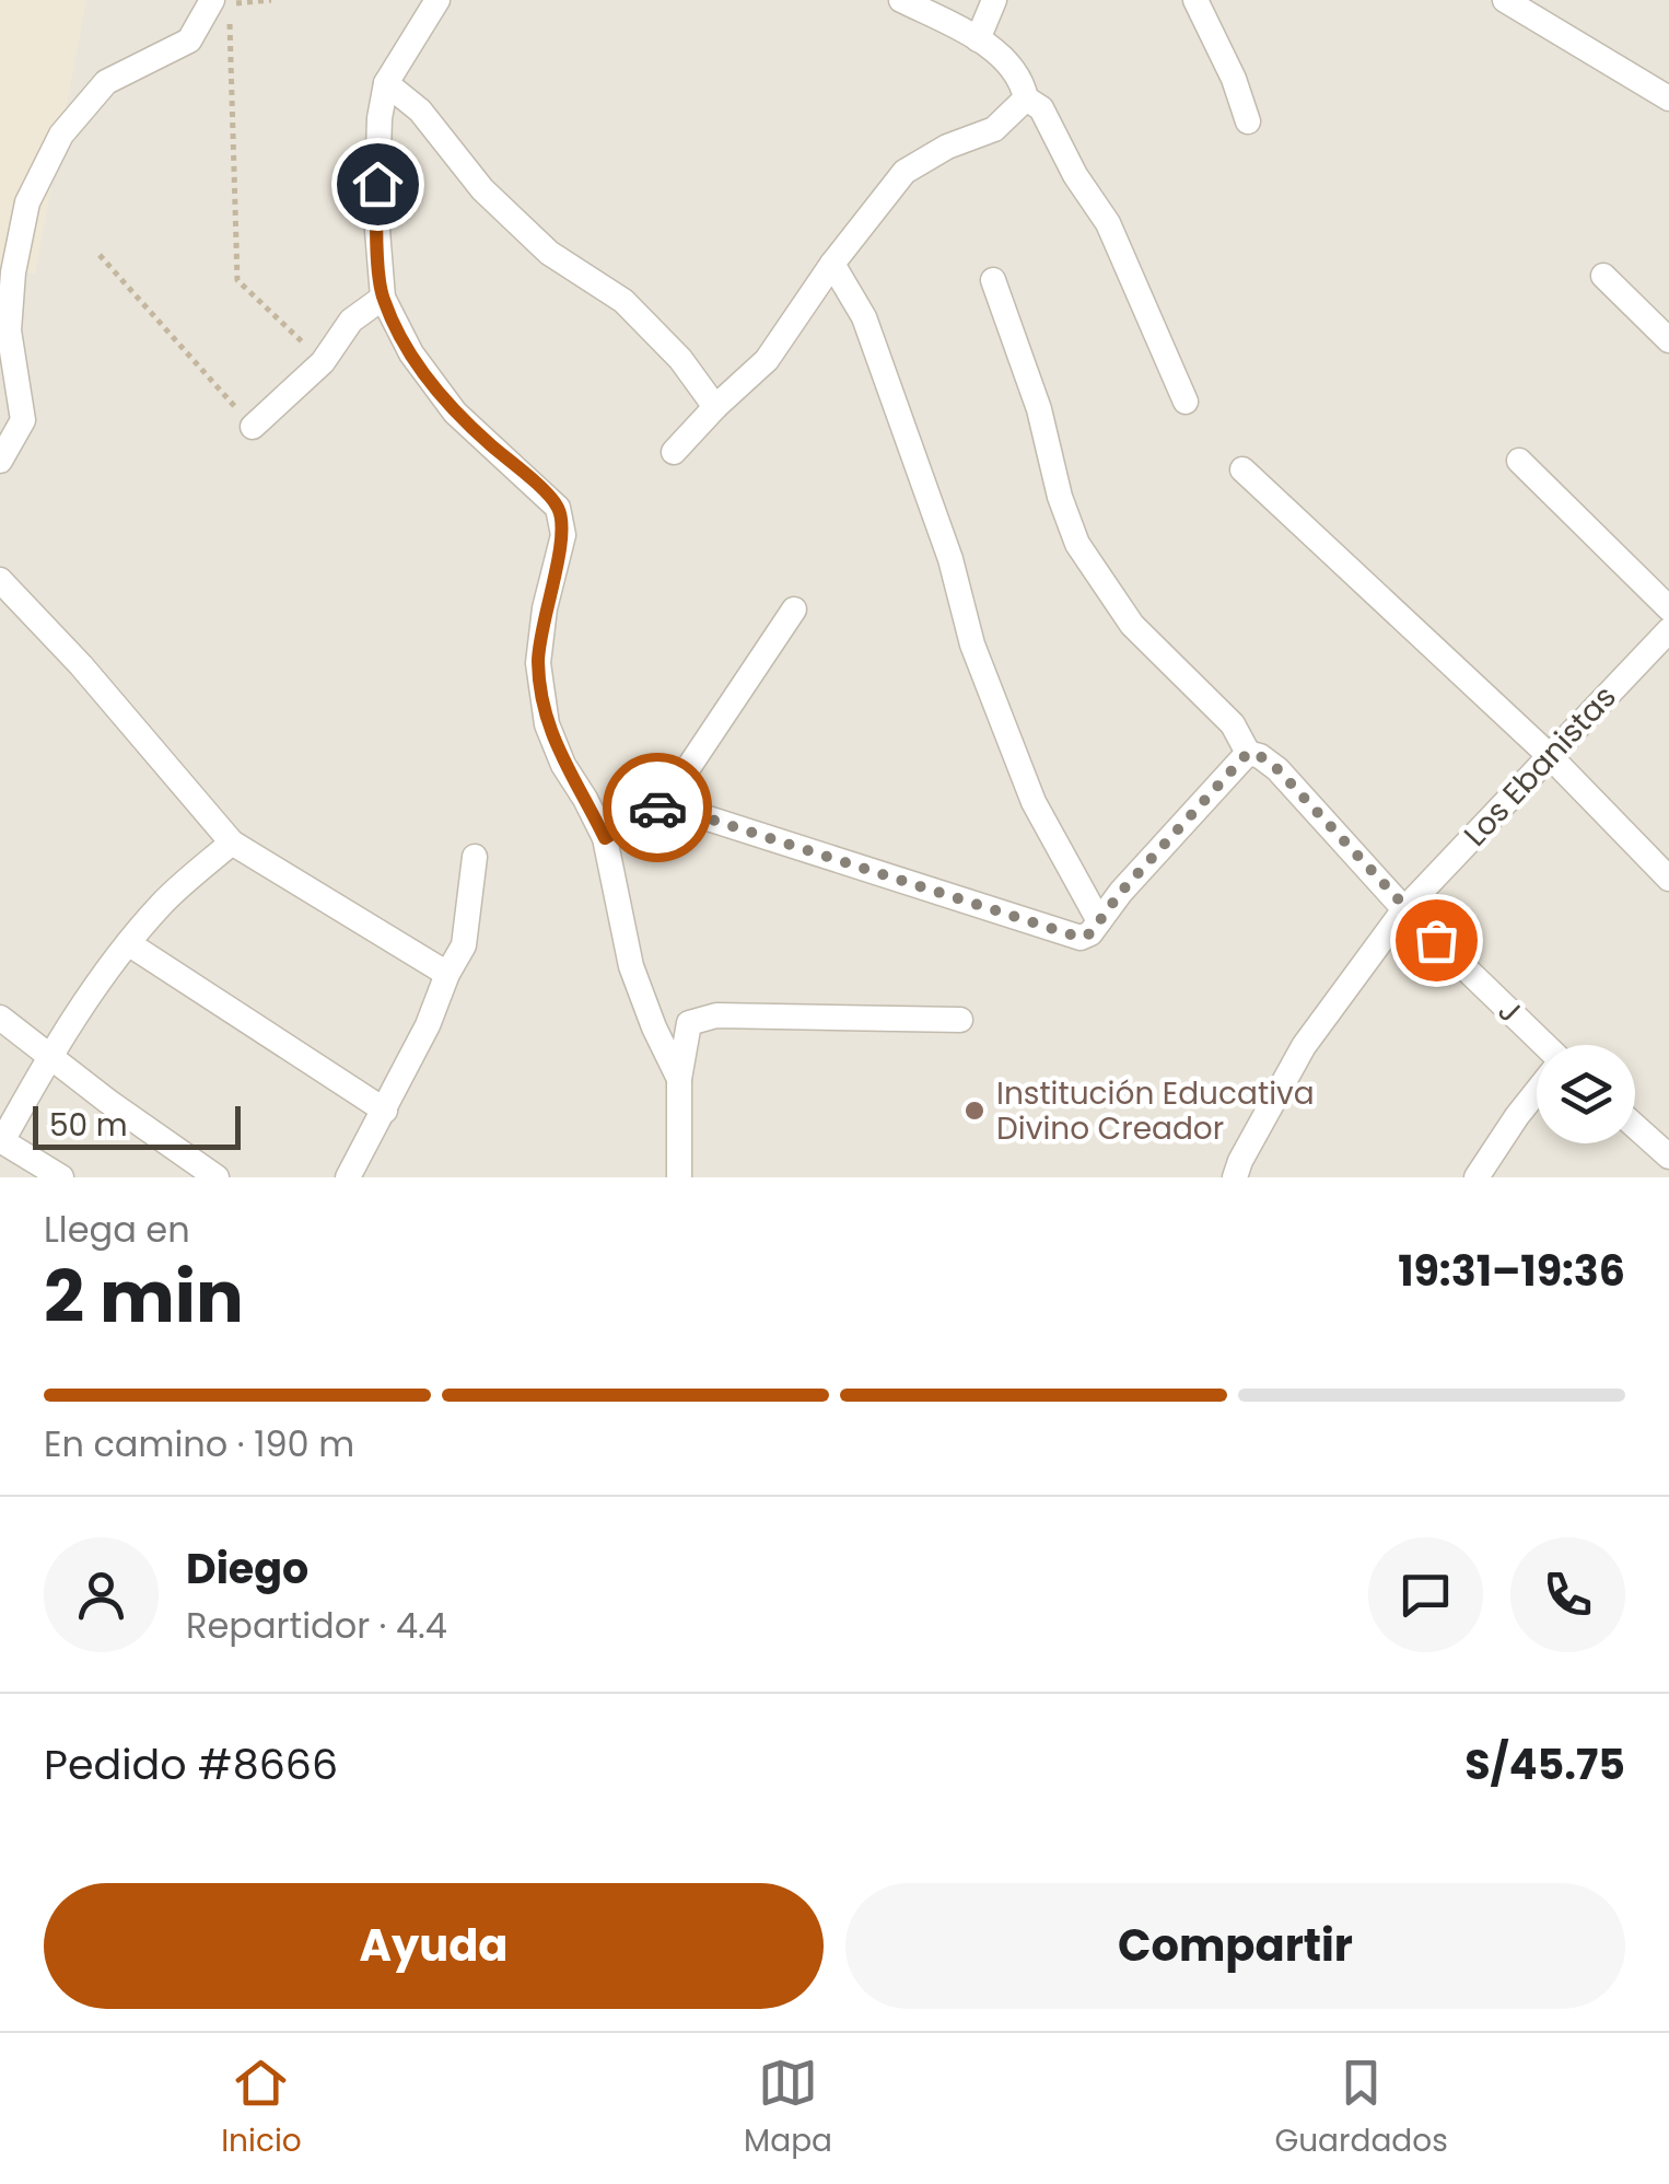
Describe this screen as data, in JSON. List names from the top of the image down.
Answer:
{
  "streets": {
    "street": ["Los Ebanistas", "J"]
  },
  "crossings": [
    ["Los Ebanistas", "J"]
  ],
  "places": ["Institución Educativa Divino Creador"],
  "scale_bar": "50 m",
  "page": {
    "scale": "50 m",
    "heading": ["2 min", "Llega en", "19:31–19:36"],
    "panel": [
      "Diego",
      "Repartidor · 4.4",
      "Pedido #8666",
      "S/45.75"
    ],
    "bar": "En camino · 190 m",
    "buttons": ["Ayuda", "Compartir"],
    "tabs": ["Inicio", "Mapa", "Guardados"]
  }
}
